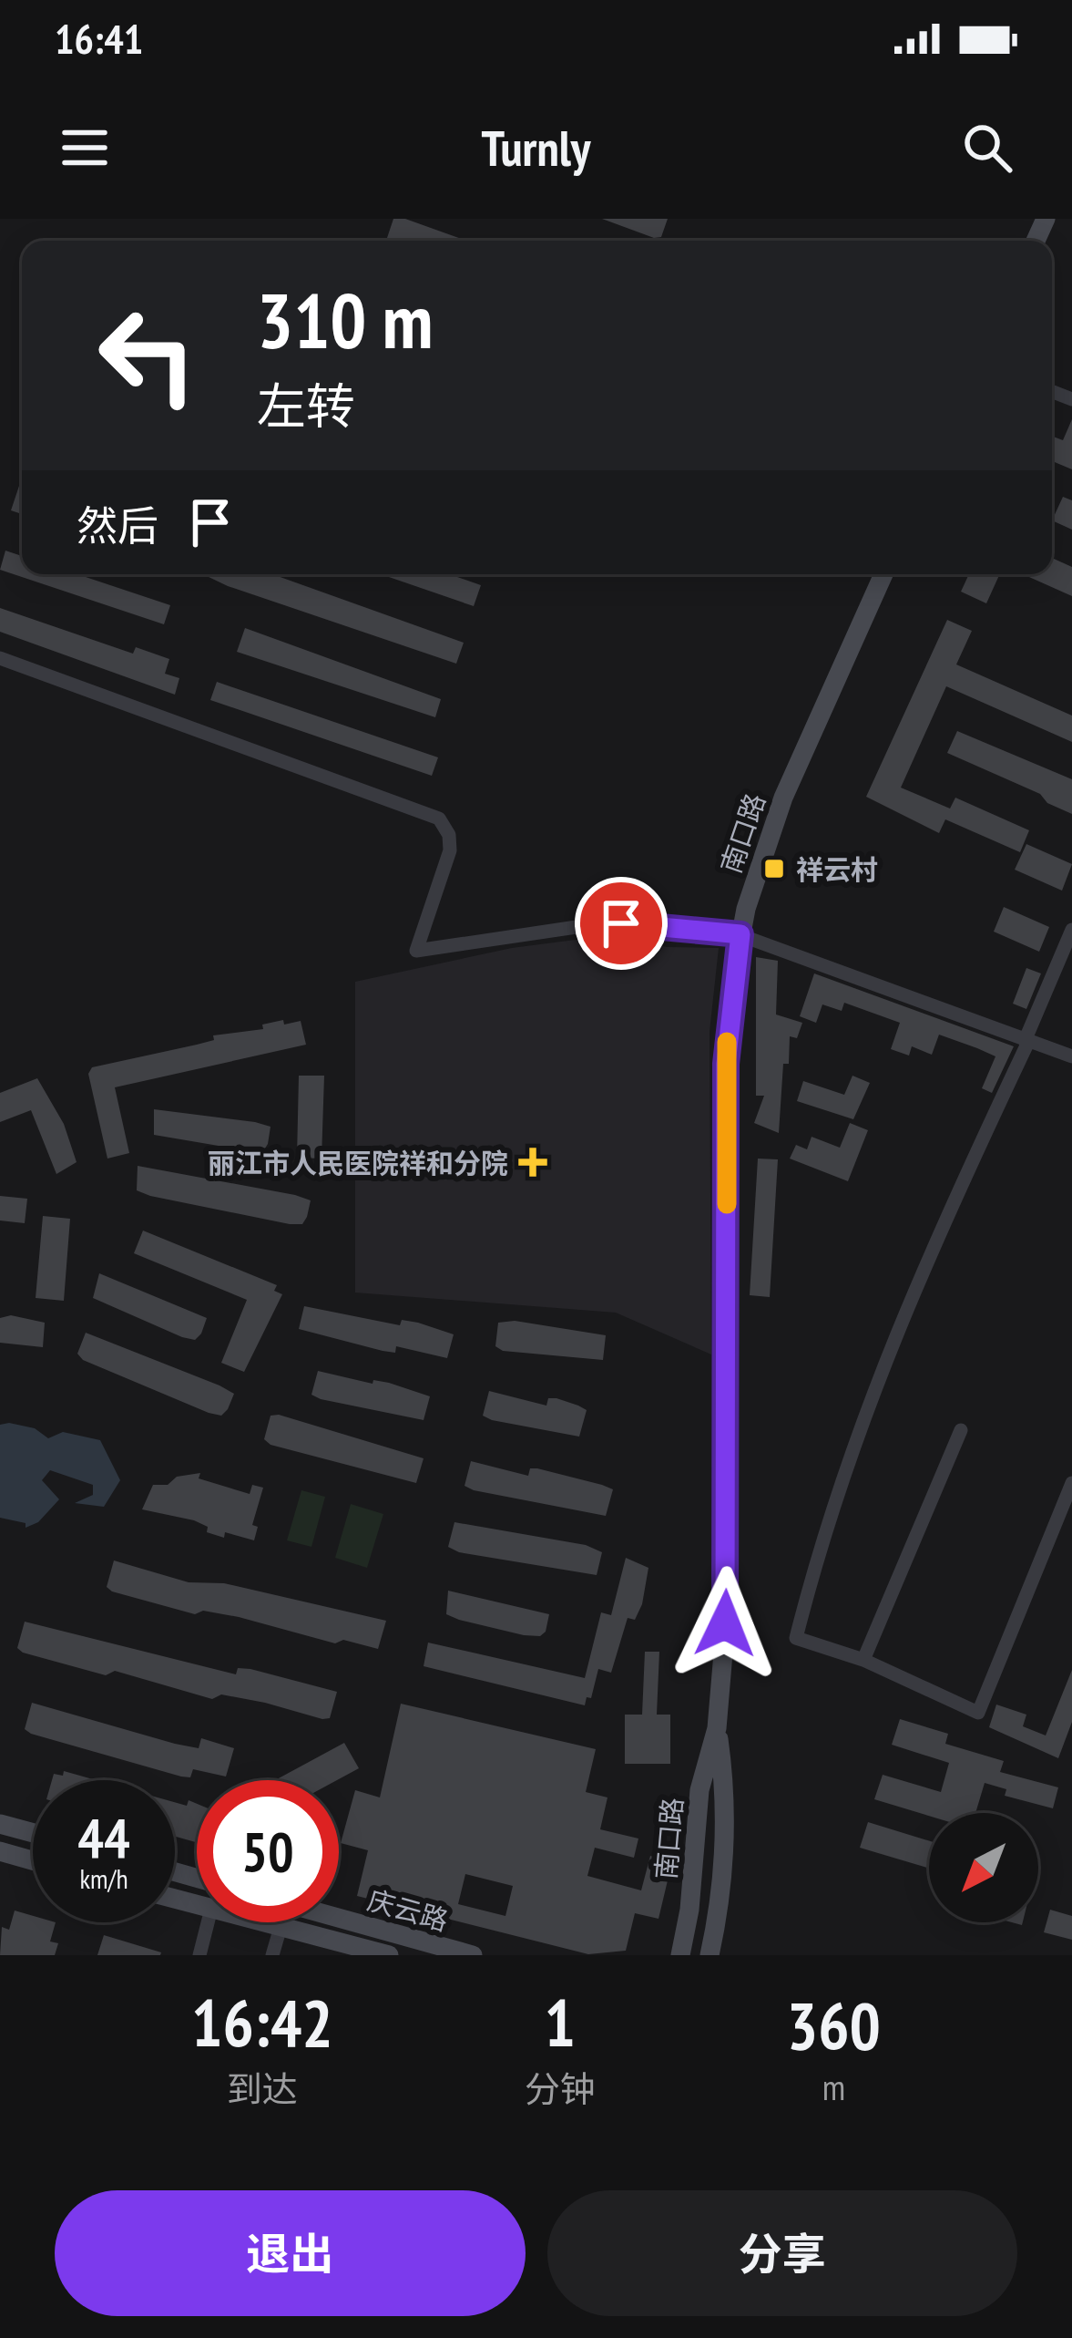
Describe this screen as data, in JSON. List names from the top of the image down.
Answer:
{
  "streets": {
    "main road": ["南口路", "庆云路"]
  },
  "places": {
    "transit": ["祥云村"],
    "health": ["丽江市人民医院祥和分院"]
  },
  "north": "bottom left",
  "page": {
    "status": "16:41",
    "header": "Turnly",
    "turn": ["310 m", "左转"],
    "then": "然后",
    "speed": "44 km/h",
    "limit": "50",
    "eta": [
      "16:42",
      "到达",
      "1",
      "分钟",
      "360",
      "m"
    ],
    "buttons": ["退出", "分享"]
  }
}
